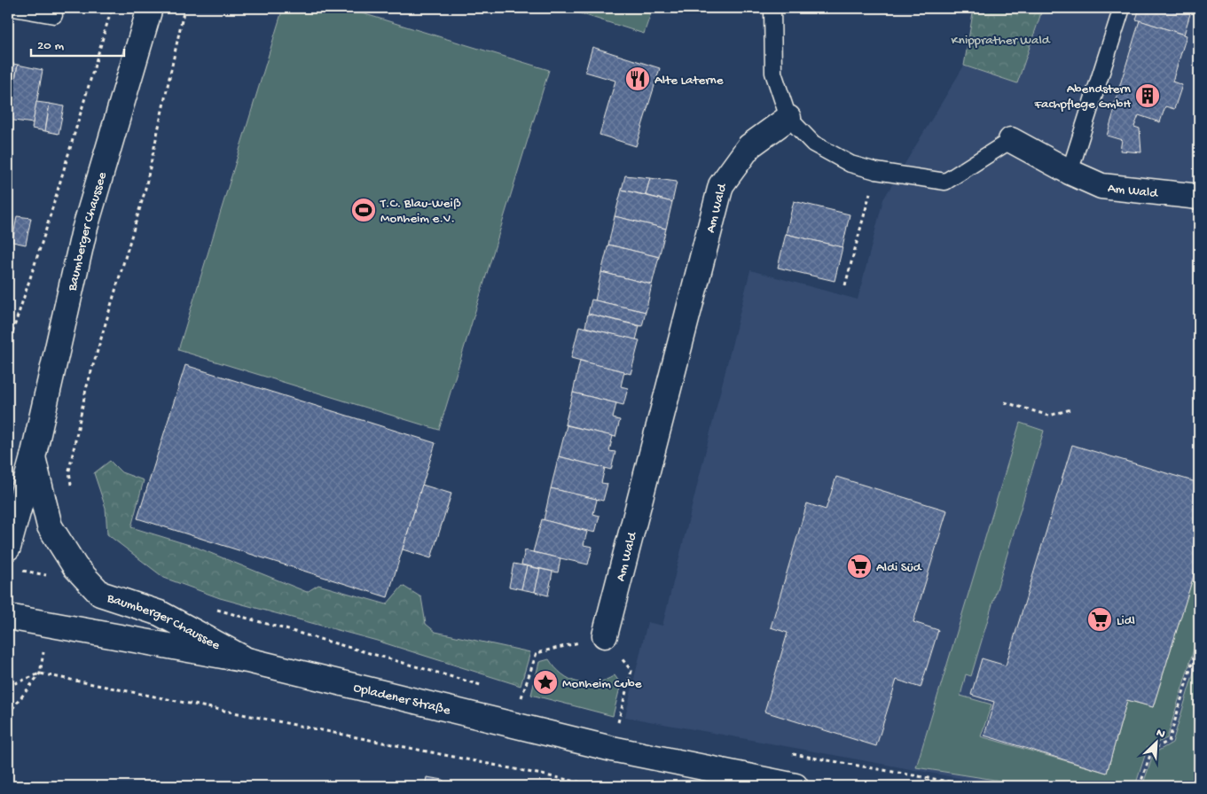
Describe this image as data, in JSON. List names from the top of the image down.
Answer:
{
  "streets": {
    "street": ["Am Wald", "Baumberger Chaussee", "Opladener Straße"]
  },
  "crossings": [
    ["Baumberger Chaussee", "Opladener Straße"]
  ],
  "parks": ["Knipprather Wald"],
  "places": {
    "restaurant": ["Alte Laterne"],
    "building": ["Abendstern Fachpflege GmbH"],
    "sports": ["T.C. Blau-Weiß Monheim e.V."],
    "supermarket": ["Aldi Süd", "Lidl"],
    "place": ["Monheim Cube"]
  },
  "scale_bar": "20 m",
  "north": "top right"
}
